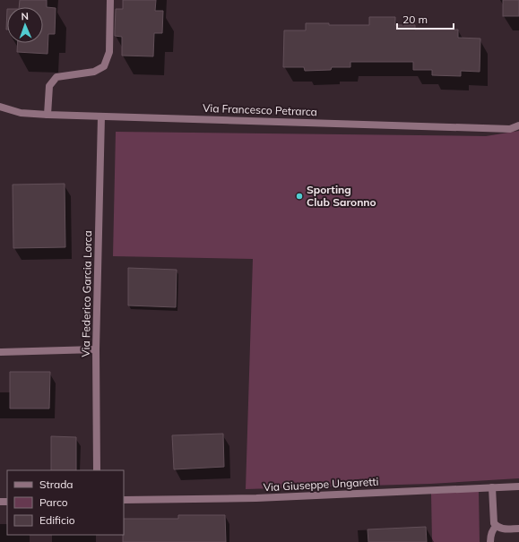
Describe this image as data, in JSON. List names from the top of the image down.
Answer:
{
  "streets": {
    "street": ["Via Francesco Petrarca", "Via Federico Garcia Lorca", "Via Giuseppe Ungaretti"]
  },
  "crossings": [
    ["Via Francesco Petrarca", "Via Federico Garcia Lorca"]
  ],
  "places": ["Sporting Club Saronno"],
  "legend": ["Strada", "Parco", "Edificio"],
  "scale_bar": "20 m",
  "north": "top"
}
